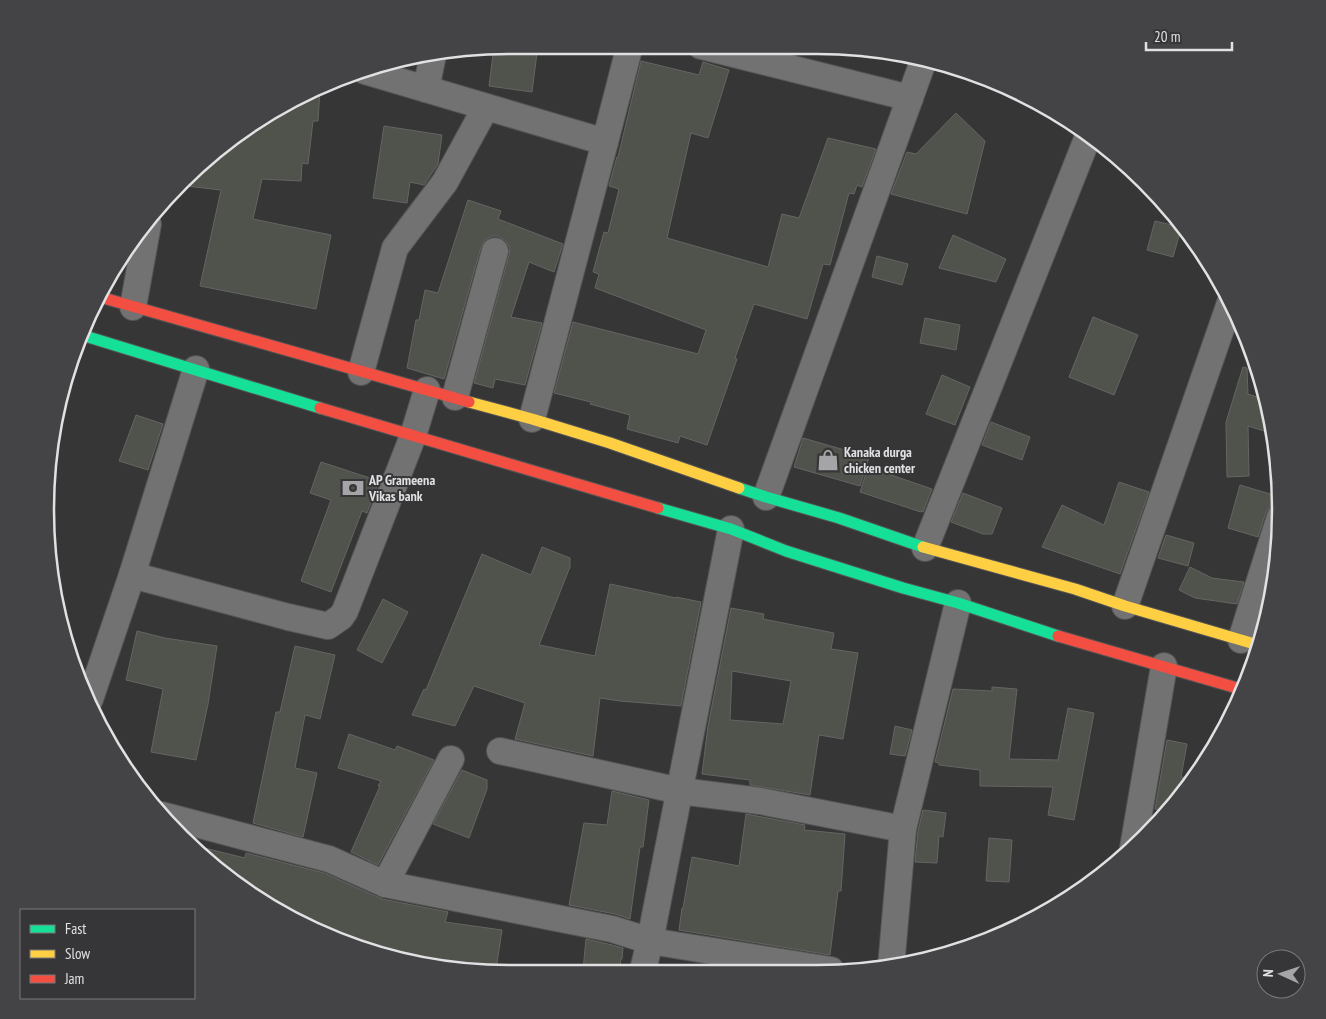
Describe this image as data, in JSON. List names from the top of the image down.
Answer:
{
  "places": {
    "shop": ["Kanaka durga chicken center"],
    "bank": ["AP Grameena Vikas bank"]
  },
  "legend": ["Fast", "Slow", "Jam"],
  "scale_bar": "20 m",
  "north": "left"
}
